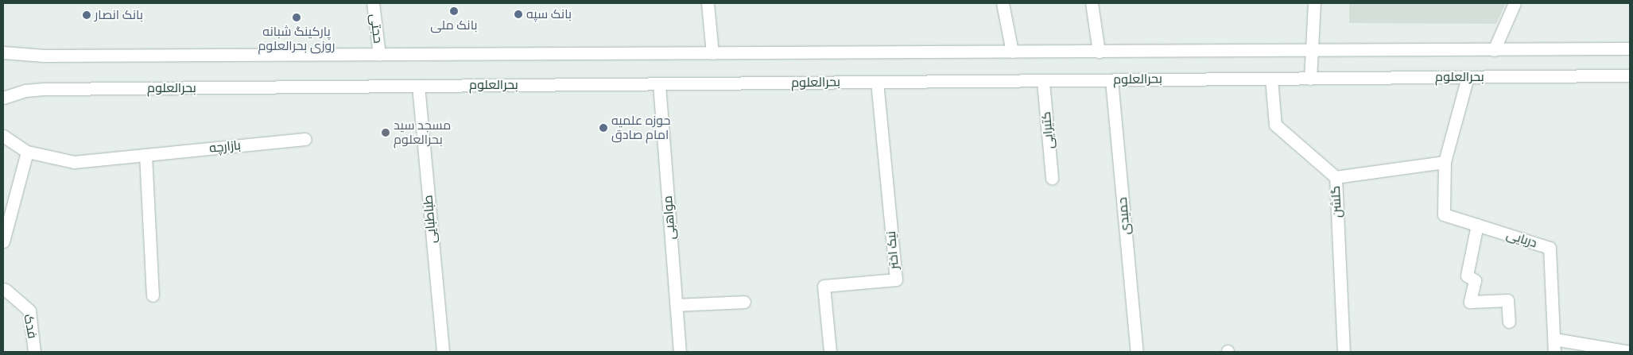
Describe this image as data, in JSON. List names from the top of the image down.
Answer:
{
  "streets": {
    "main road": [
      "حجتی",
      "بحرالعلوم",
      "کتیرایی",
      "بازارچه",
      "گلشن",
      "حمیدی",
      "مواهبی",
      "طباطبایی",
      "دریایی",
      "نیک اختر",
      "فدک"
    ]
  },
  "crossings": [
    ["بحرالعلوم", "کتیرایی"],
    ["بحرالعلوم", "گلشن"],
    ["بحرالعلوم", "حمیدی"],
    ["بحرالعلوم", "مواهبی"],
    ["بحرالعلوم", "طباطبایی"],
    ["بحرالعلوم", "دریایی"],
    ["بحرالعلوم", "نیک اختر"]
  ],
  "places": [
    "بانک ملی",
    "بانک سپه",
    "بانک انصار",
    "پارکینگ شبانه روزی بحرالعلوم",
    "حوزه علمیه امام صادق",
    "مسجد سید بحرالعلوم"
  ]
}
